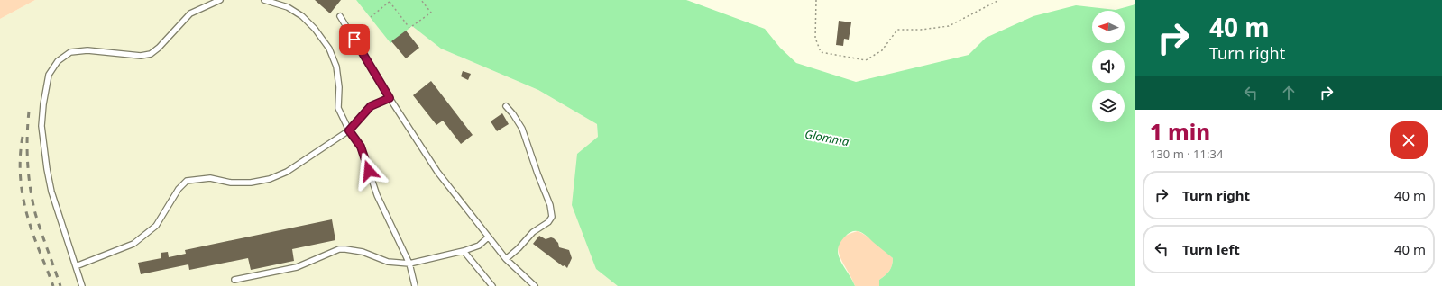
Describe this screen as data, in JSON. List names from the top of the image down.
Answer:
{
  "water": ["Glomma"],
  "north": "left",
  "page": {
    "turn": ["40 m", "Turn right"],
    "heading": ["1 min", "130 m · 11:34"],
    "list": [
      {
        "name": "Turn right",
        "value": "40 m"
      },
      {
        "name": "Turn left",
        "value": "40 m"
      }
    ]
  }
}
